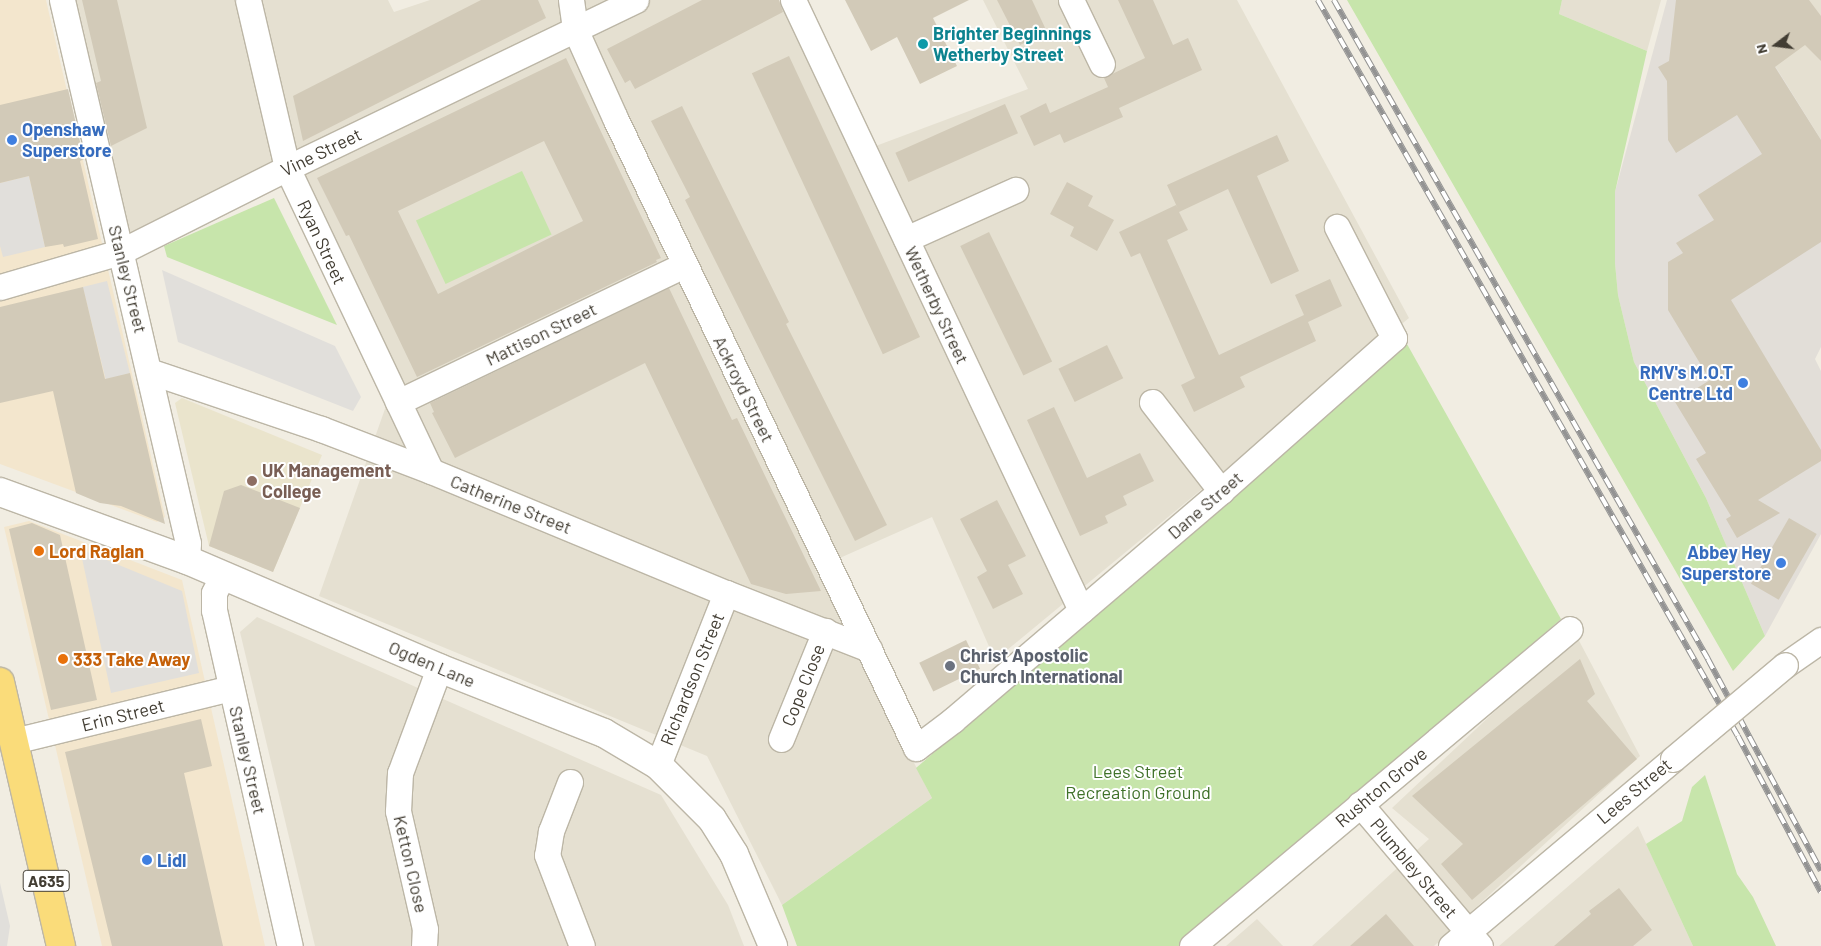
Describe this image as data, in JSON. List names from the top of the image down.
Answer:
{
  "streets": {
    "highway": ["A635"],
    "street": [
      "Vine Street",
      "Ryan Street",
      "Stanley Street",
      "Wetherby Street",
      "Mattison Street",
      "Ackroyd Street",
      "Catherine Street",
      "Dane Street",
      "Ogden Lane",
      "Richardson Street",
      "Cope Close",
      "Erin Street",
      "Rushton Grove",
      "Lees Street",
      "Ketton Close",
      "Plumbley Street"
    ]
  },
  "crossings": [
    ["Vine Street", "Ryan Street"],
    ["Vine Street", "Stanley Street"],
    ["Vine Street", "Ackroyd Street"],
    ["Ryan Street", "Mattison Street"],
    ["Ryan Street", "Catherine Street"],
    ["Stanley Street", "Catherine Street"],
    ["Stanley Street", "Ogden Lane"],
    ["Stanley Street", "Erin Street"],
    ["Wetherby Street", "Dane Street"],
    ["Mattison Street", "Ackroyd Street"],
    ["Ackroyd Street", "Catherine Street"],
    ["Ackroyd Street", "Dane Street"],
    ["Catherine Street", "Richardson Street"],
    ["Catherine Street", "Cope Close"],
    ["Ogden Lane", "Richardson Street"],
    ["Ogden Lane", "Ketton Close"],
    ["Erin Street", "A635"],
    ["Rushton Grove", "Plumbley Street"],
    ["Lees Street", "Plumbley Street"]
  ],
  "parks": ["Lees Street Recreation Ground"],
  "places": [
    "Brighter Beginnings Wetherby Street",
    "Openshaw Superstore",
    "RMV's M.O.T Centre Ltd",
    "UK Management College",
    "Lord Raglan",
    "Abbey Hey Superstore",
    "333 Take Away",
    "Christ Apostolic Church International",
    "Lidl"
  ],
  "north": "left"
}
